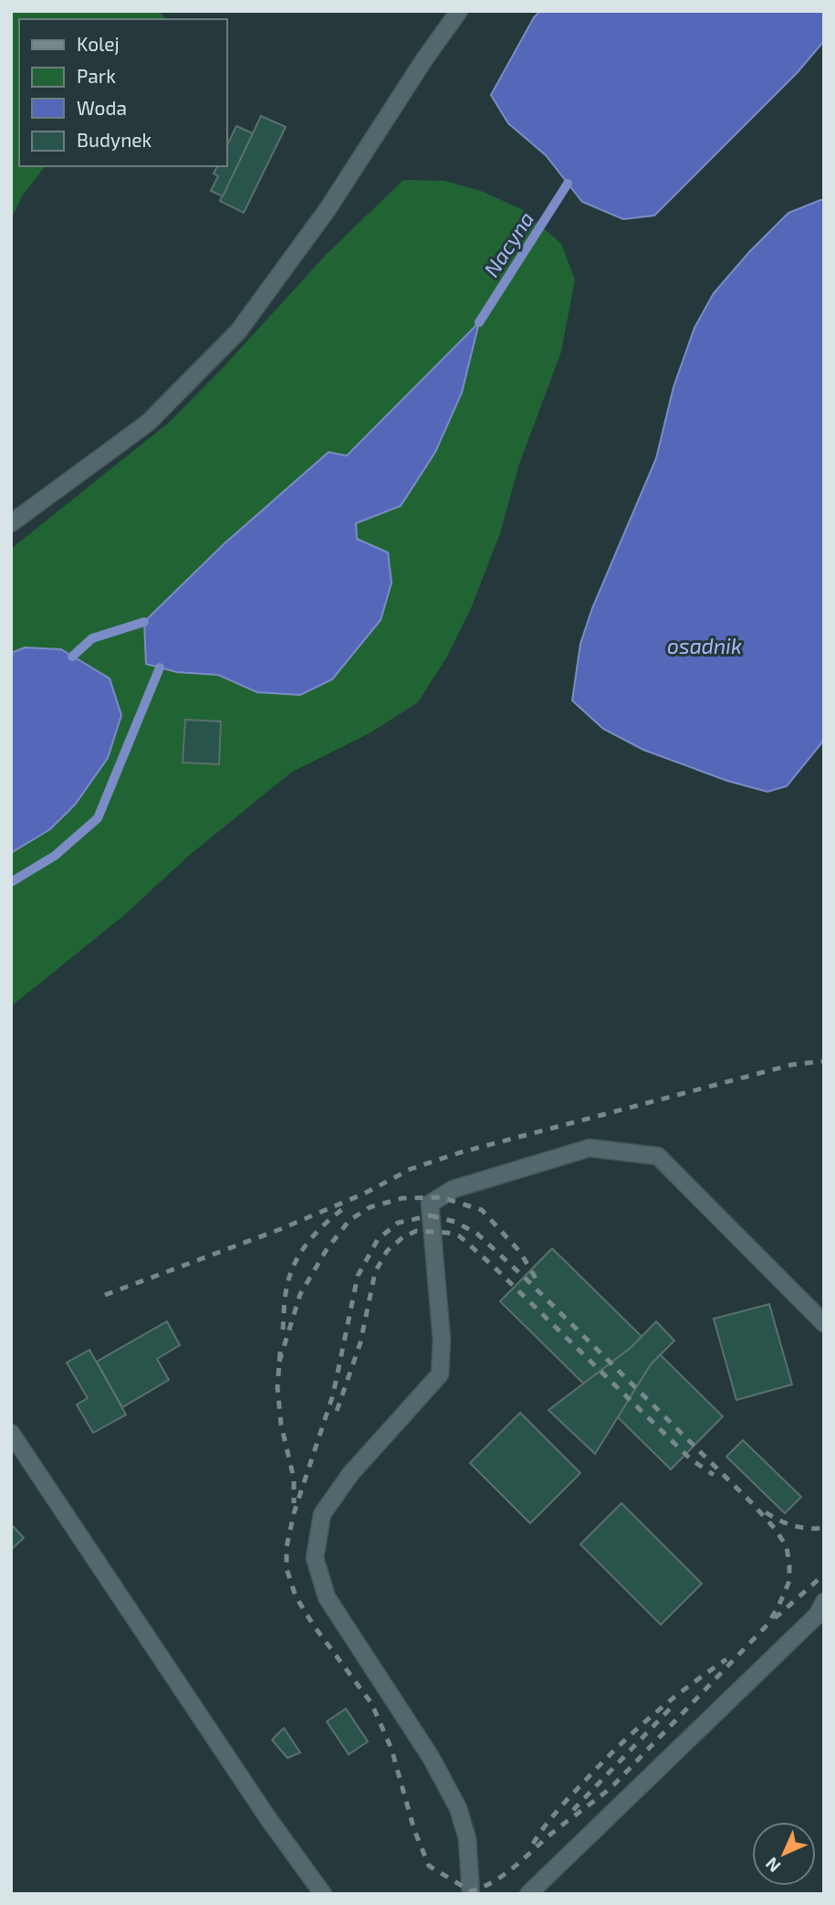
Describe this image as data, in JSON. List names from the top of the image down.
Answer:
{
  "water": ["Nacyna", "osadnik"],
  "legend": [
    "Kolej",
    "Park",
    "Woda",
    "Budynek"
  ],
  "north": "bottom left"
}
